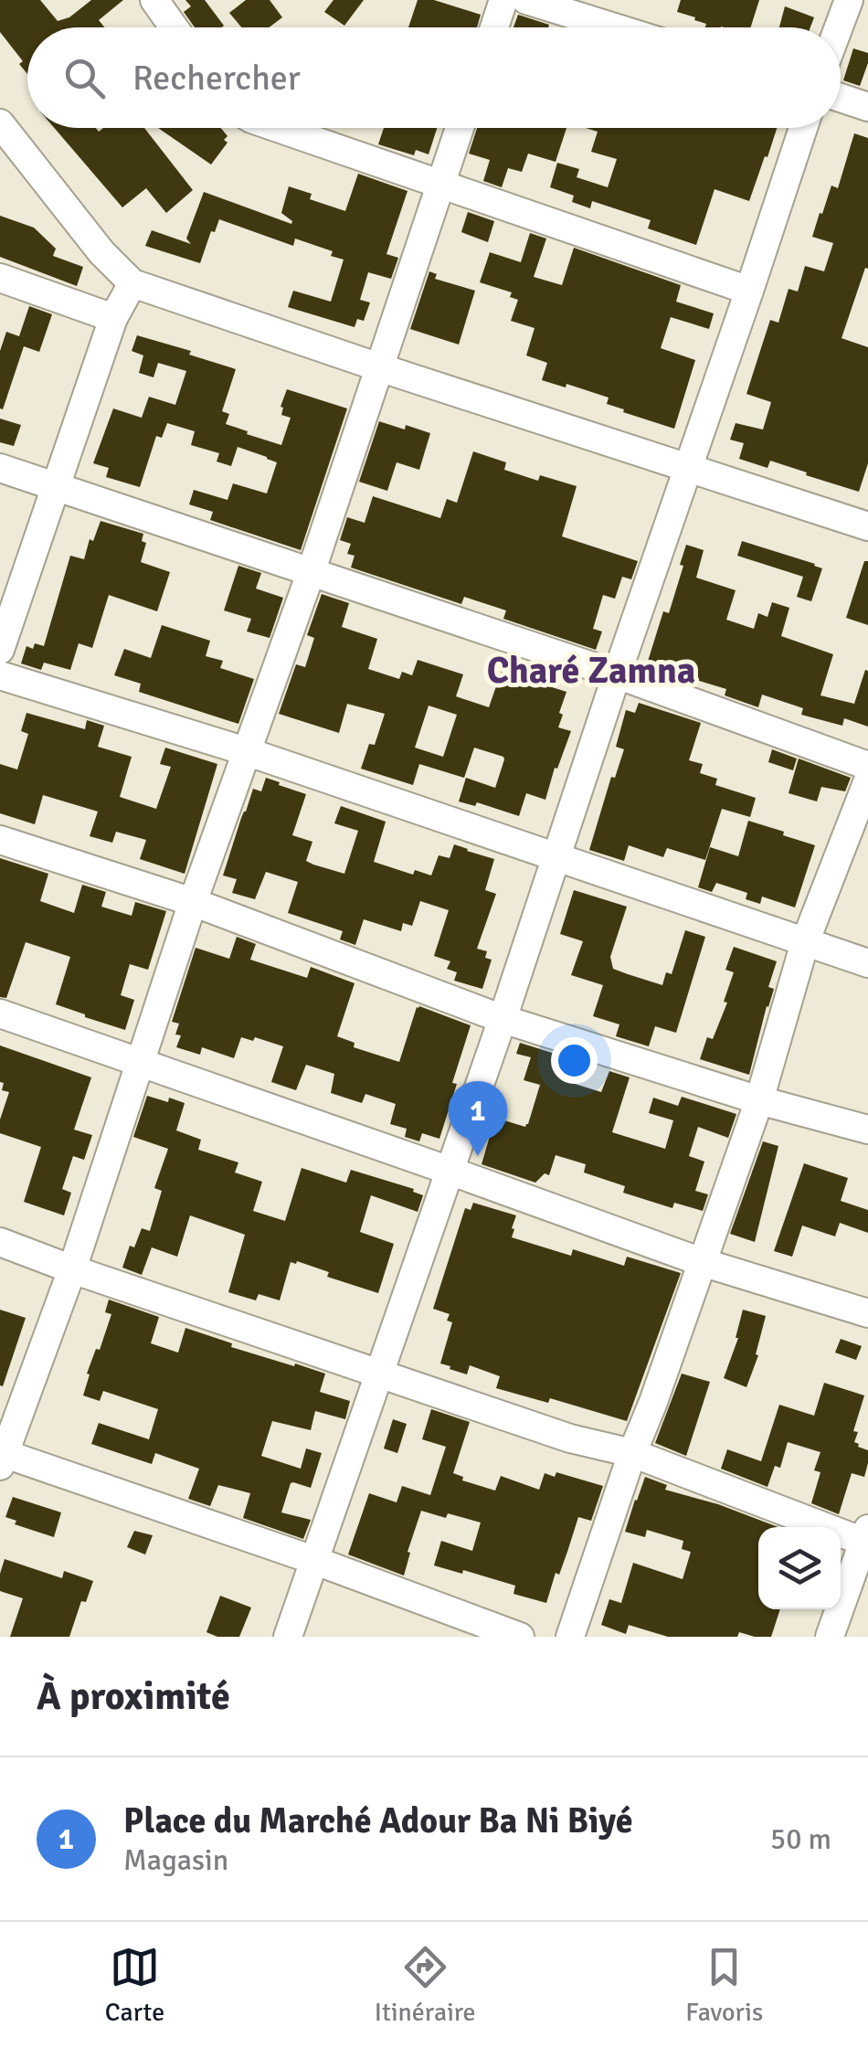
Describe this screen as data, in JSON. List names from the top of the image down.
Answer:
{
  "districts": ["Charé Zamna"],
  "page": {
    "search": "Rechercher",
    "pins": "1",
    "heading": "À proximité",
    "list": [
      {
        "mark": "1",
        "name": "Place du Marché Adour Ba Ni Biyé",
        "note": "Magasin",
        "value": "50 m"
      }
    ],
    "nav": ["Carte", "Itinéraire", "Favoris"]
  }
}
